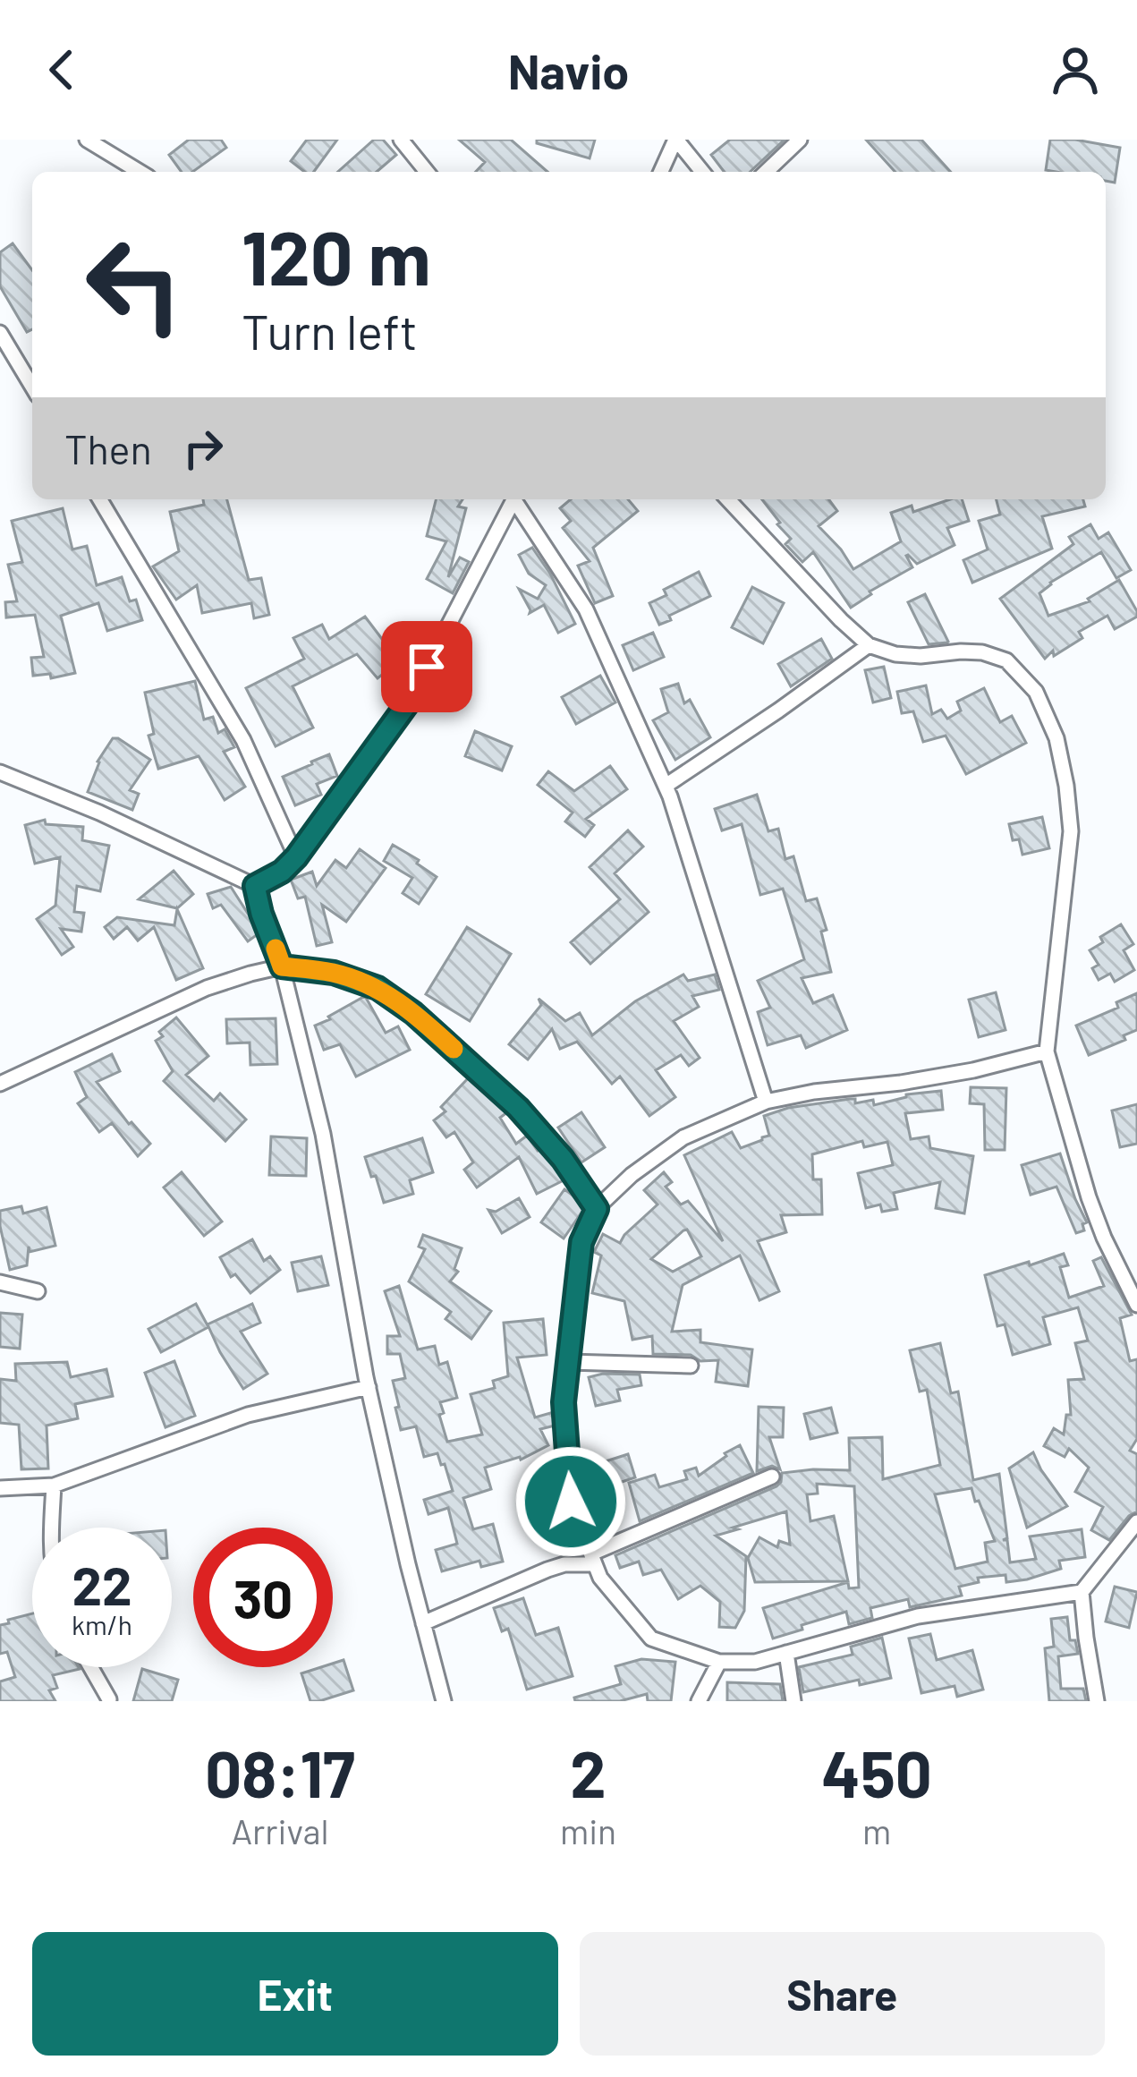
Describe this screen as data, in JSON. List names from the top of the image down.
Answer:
{
  "page": {
    "header": "Navio",
    "turn": ["120 m", "Turn left"],
    "then": "Then",
    "speed": "22 km/h",
    "limit": "30",
    "eta": [
      "08:17",
      "Arrival",
      "2",
      "min",
      "450",
      "m"
    ],
    "buttons": ["Exit", "Share"]
  }
}
